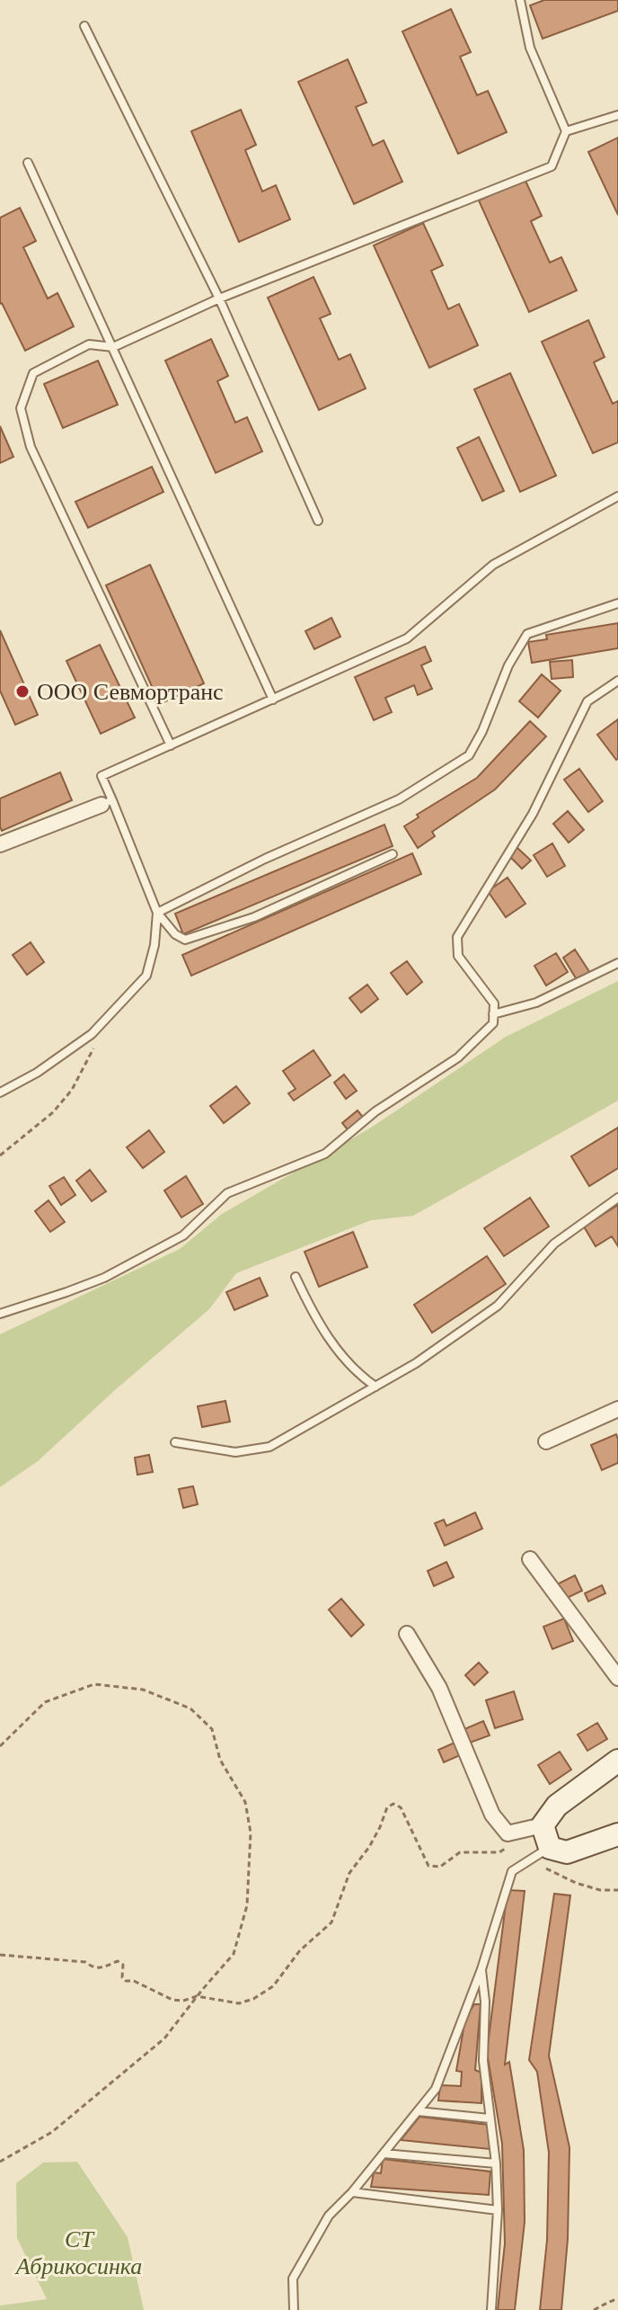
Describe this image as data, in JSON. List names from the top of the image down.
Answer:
{
  "parks": ["СТ Абрикосинка"],
  "places": ["ООО Севмортранс"]
}
